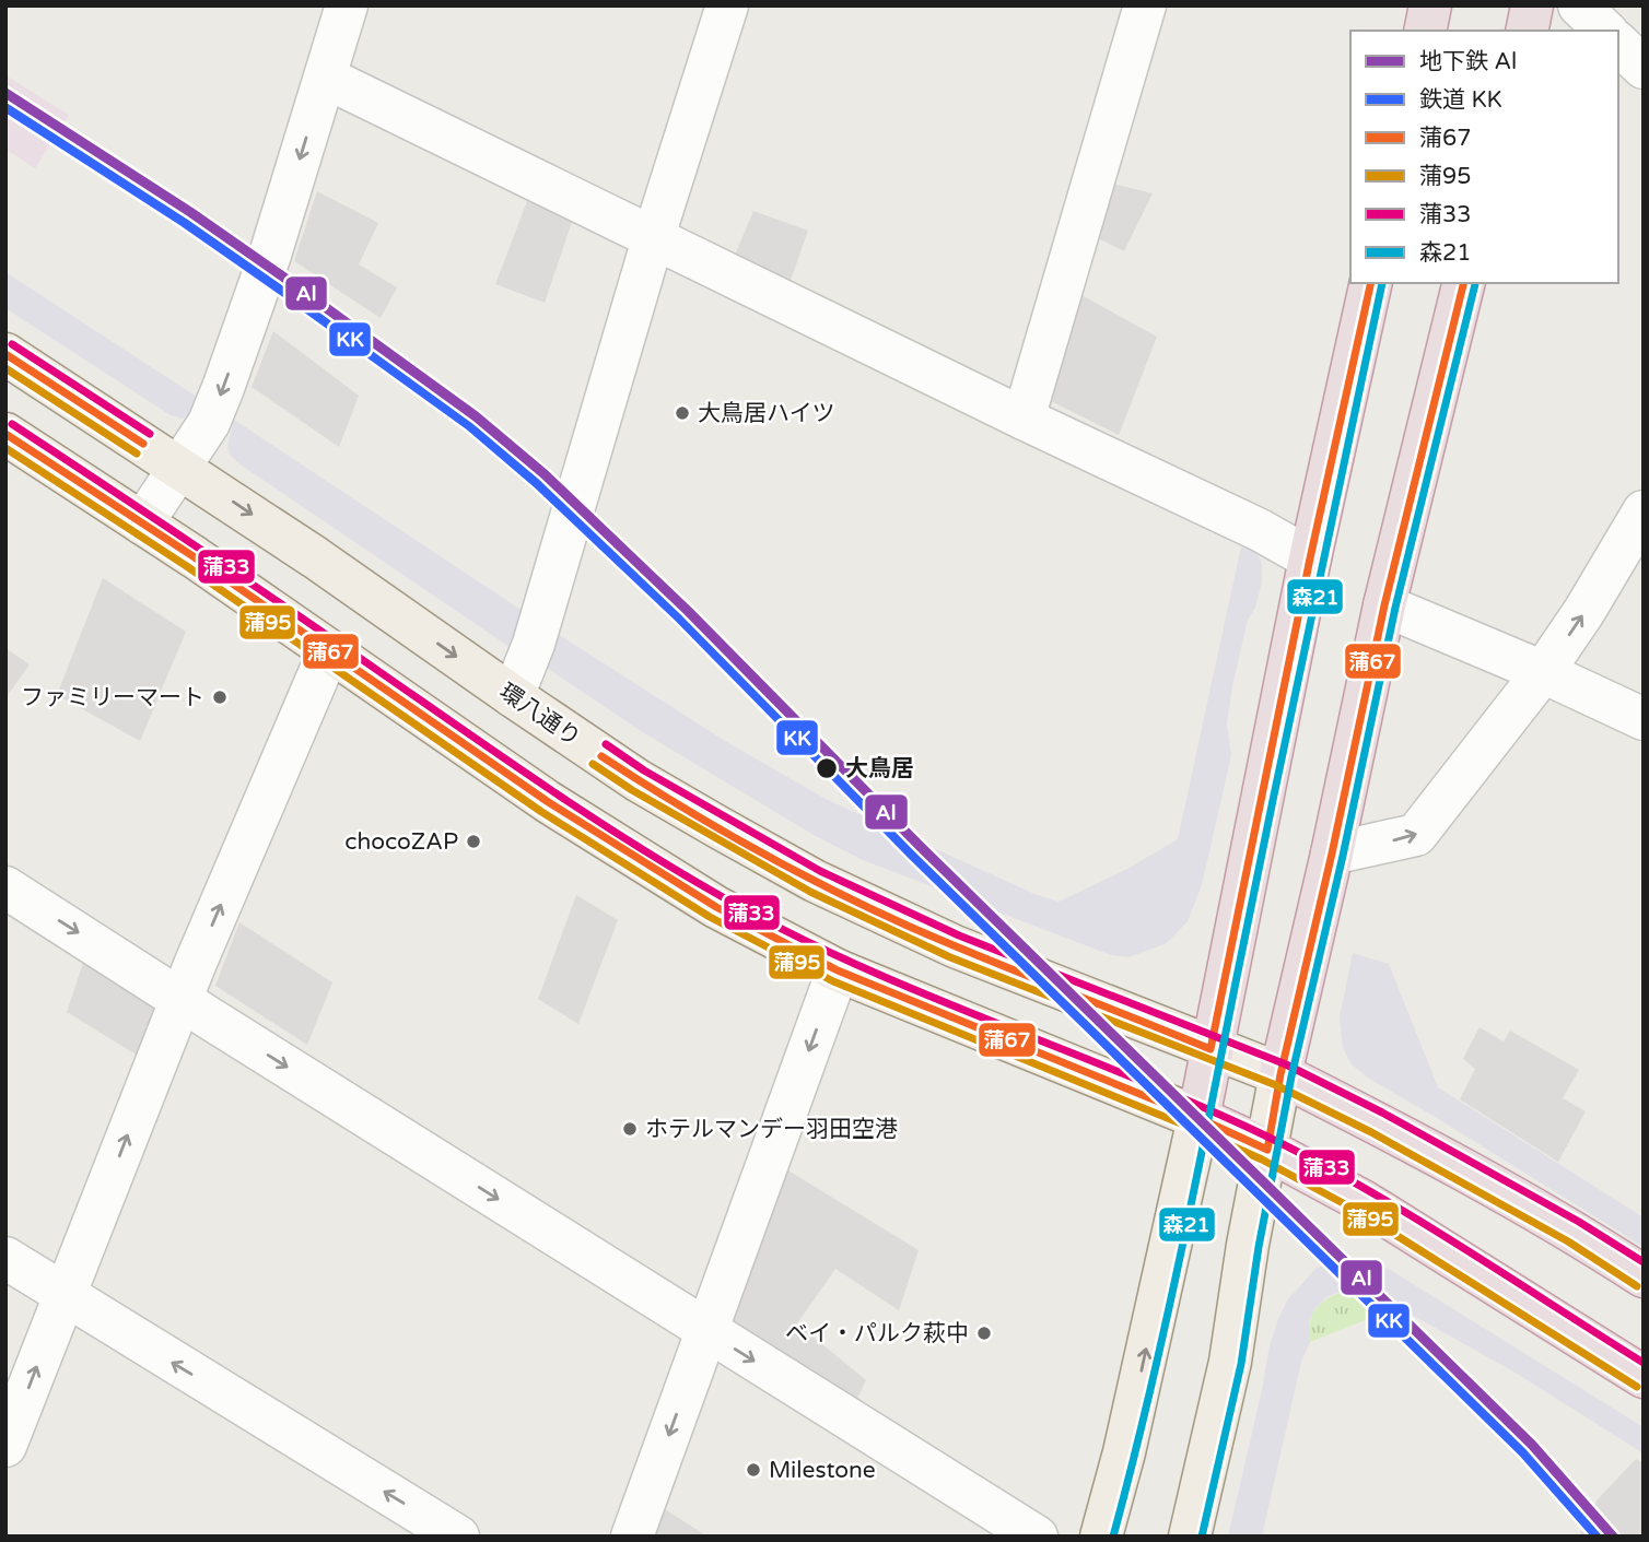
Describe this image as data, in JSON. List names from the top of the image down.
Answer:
{
  "streets": {
    "highway": ["環八通り"]
  },
  "places": [
    "大鳥居ハイツ",
    "ファミリーマート",
    "大鳥居",
    "chocoZAP",
    "ホテルマンデー羽田空港",
    "ベイ・パルク萩中",
    "Milestone"
  ],
  "lines": [
    "metro line Al",
    "rail line KK",
    "transit line 蒲67",
    "transit line 森21",
    "transit line 蒲33",
    "transit line 蒲95"
  ],
  "legend": [
    "地下鉄 Al",
    "鉄道 KK",
    "蒲67",
    "蒲95",
    "蒲33",
    "森21"
  ]
}
